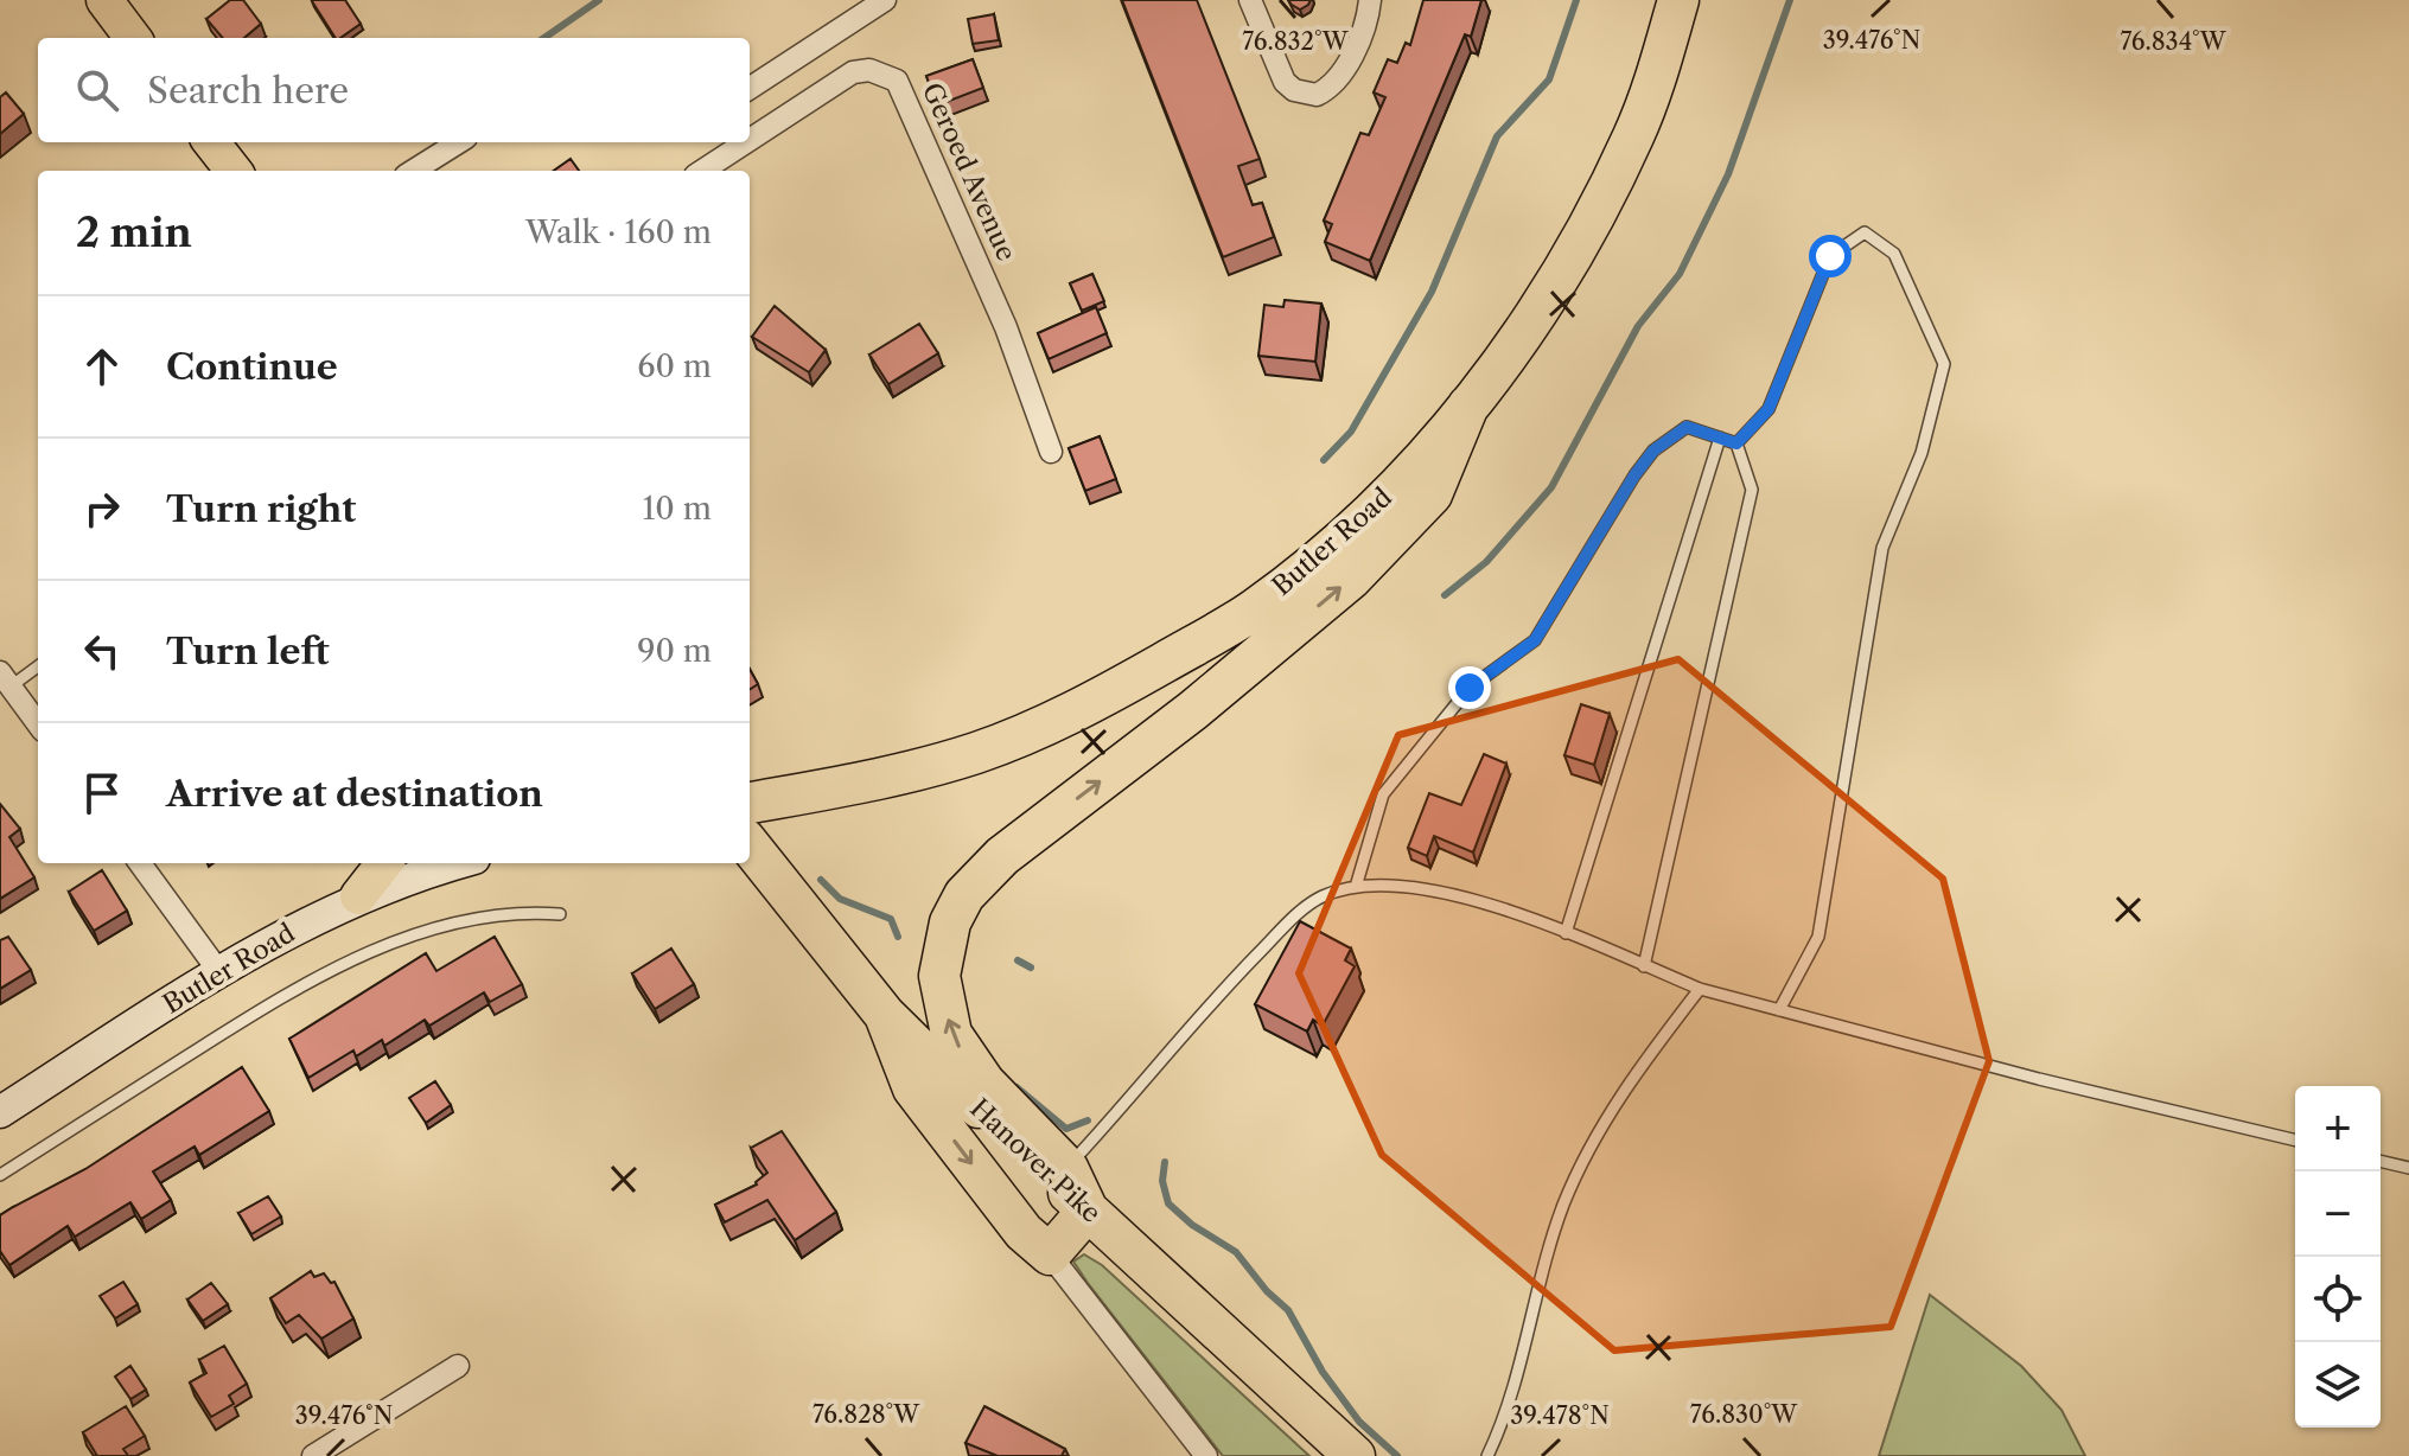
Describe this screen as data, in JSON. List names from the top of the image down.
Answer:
{
  "streets": {
    "highway": ["Butler Road", "Hanover Pike"],
    "street": ["Geroed Avenue"]
  },
  "page": {
    "search": "Search here",
    "heading": ["2 min", "Walk · 160 m"],
    "list": [
      ["Continue", "60 m"],
      ["Turn right", "10 m"],
      ["Turn left", "90 m"],
      "Arrive at destination"
    ],
    "map_buttons": ["+", "−"]
  },
  "coordinates": [
    "39.476°N",
    "76.832°W",
    "76.834°W",
    "76.828°W",
    "76.830°W",
    "39.478°N"
  ]
}
